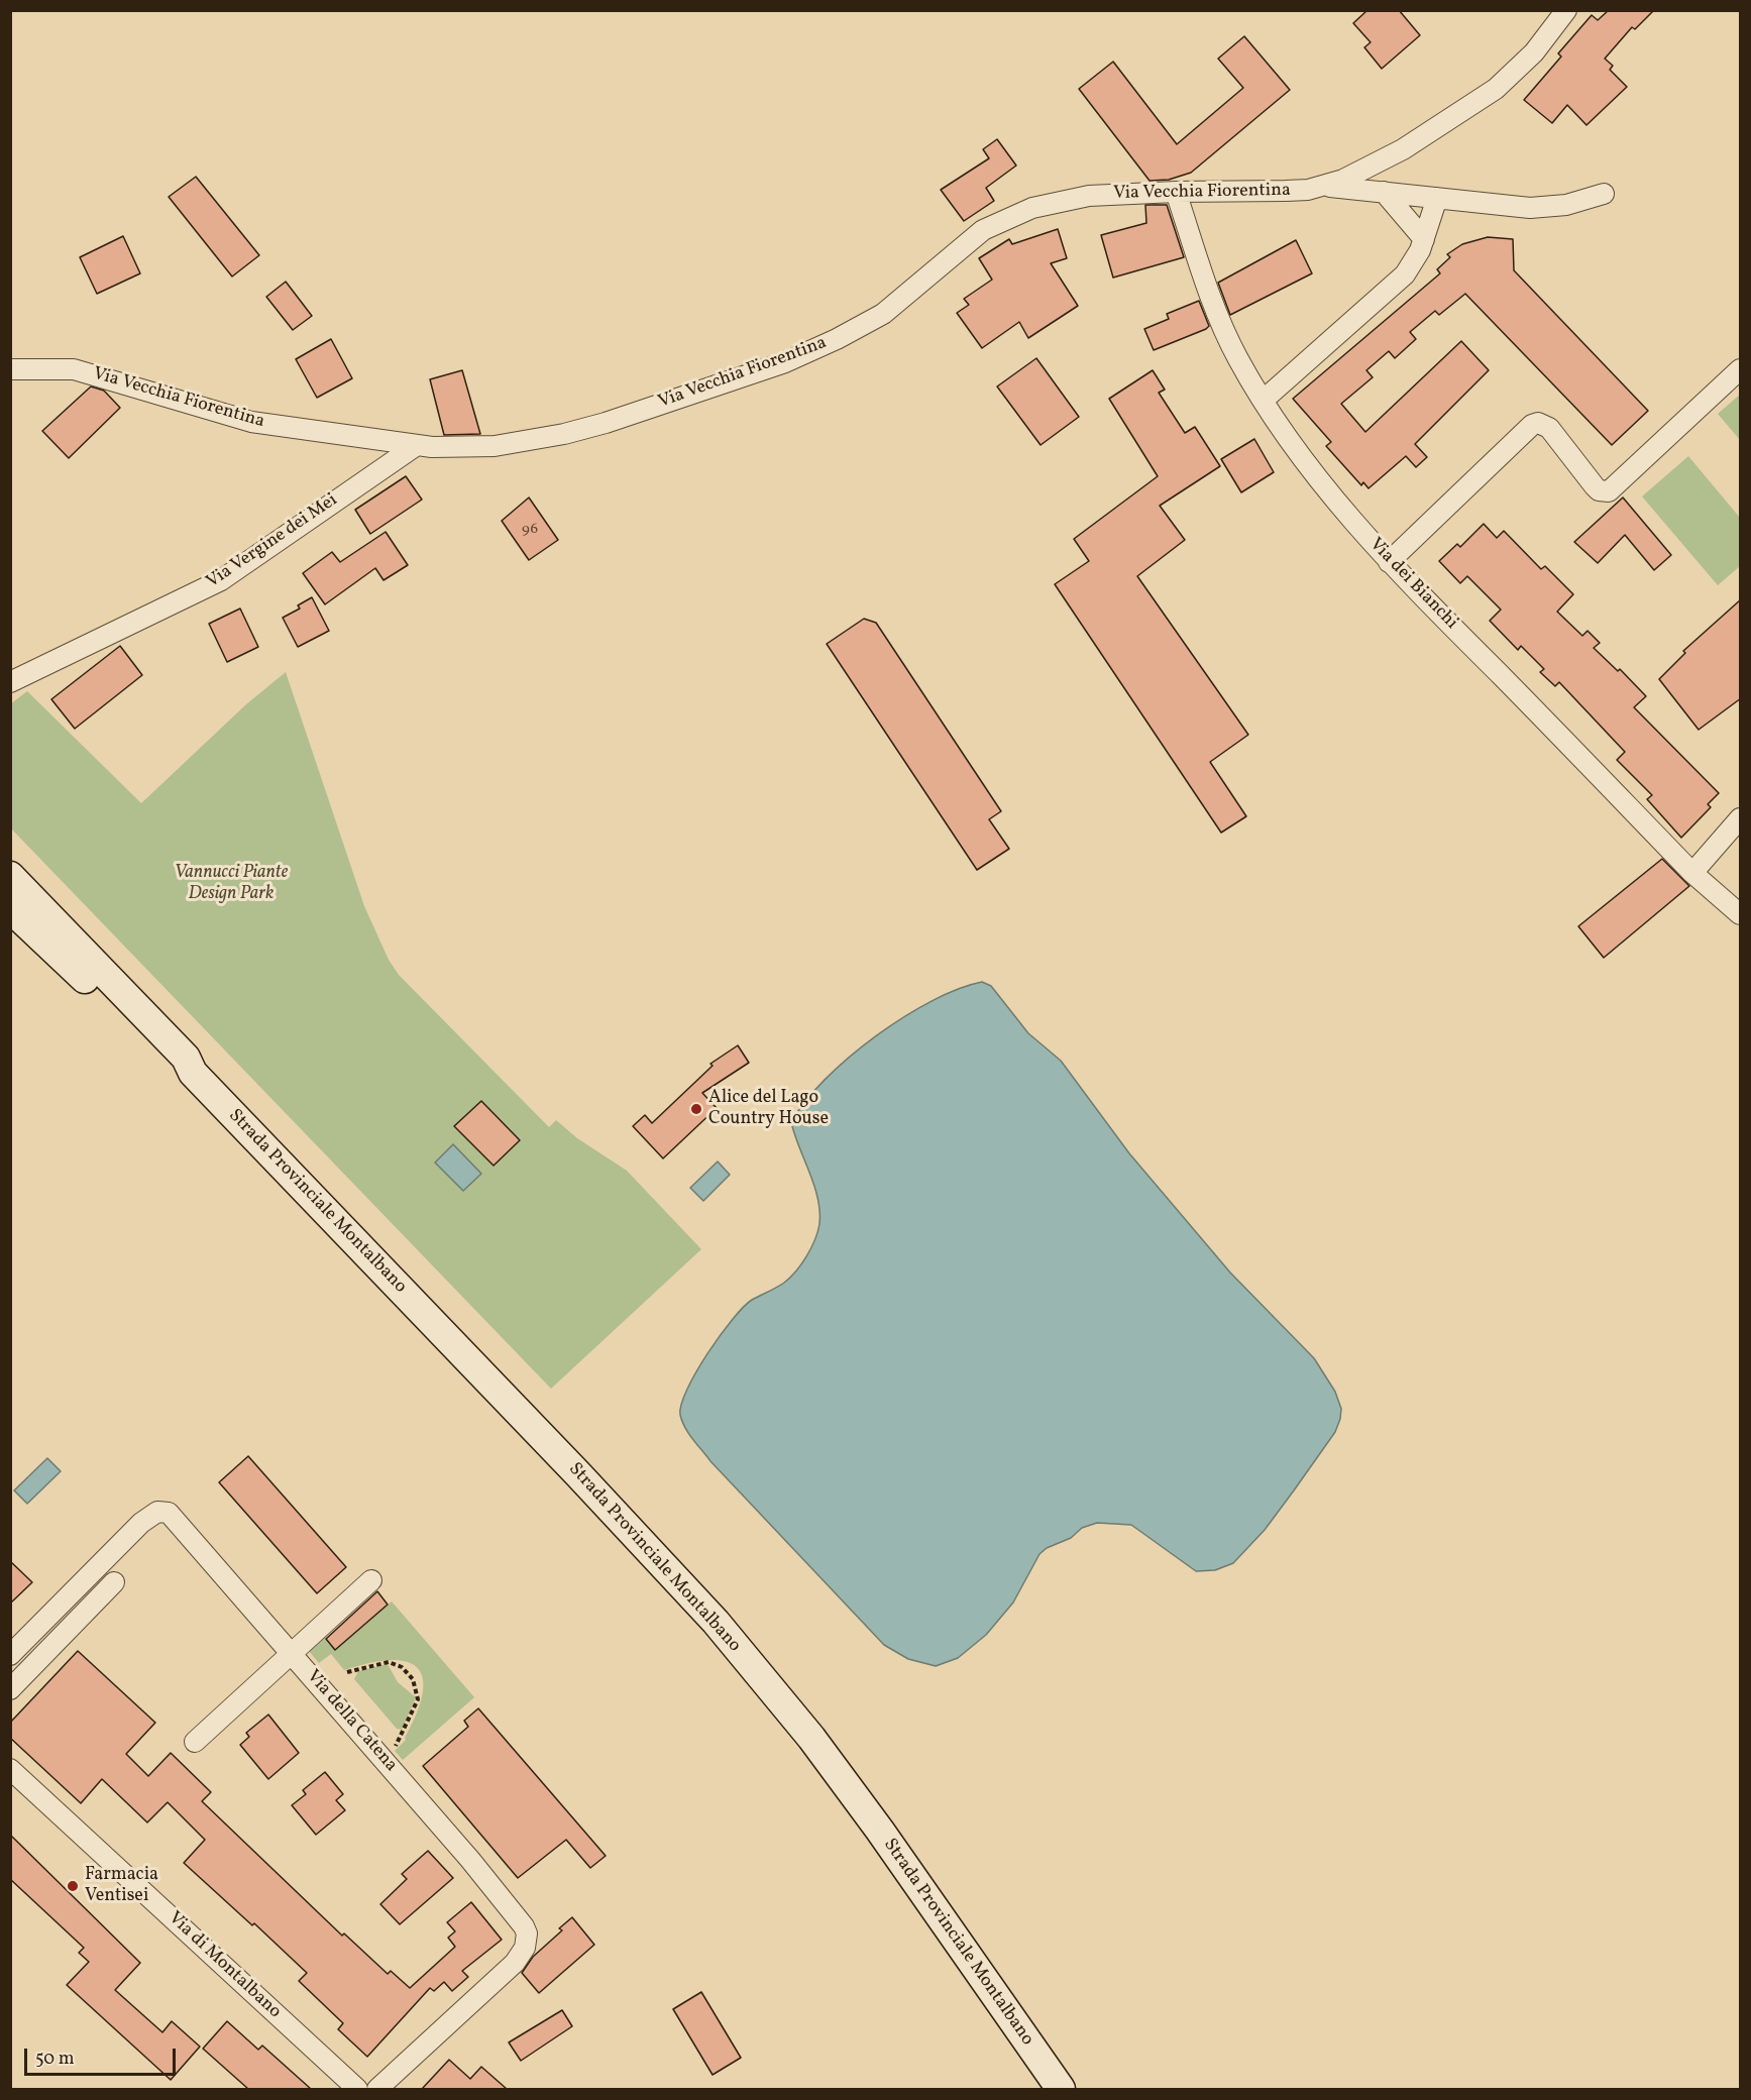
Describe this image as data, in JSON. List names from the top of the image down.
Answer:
{
  "streets": {
    "main road": ["Strada Provinciale Montalbano"],
    "street": [
      "Via Vecchia Fiorentina",
      "Via Vergine dei Mei",
      "Via dei Bianchi",
      "Via della Catena",
      "Via di Montalbano"
    ]
  },
  "crossings": [
    ["Via Vecchia Fiorentina", "Via Vergine dei Mei"],
    ["Via Vecchia Fiorentina", "Via dei Bianchi"]
  ],
  "parks": ["Vannucci Piante Design Park"],
  "places": ["Alice del Lago Country House", "Farmacia Ventisei"],
  "house_numbers": ["96"],
  "scale_bar": "50 m"
}
